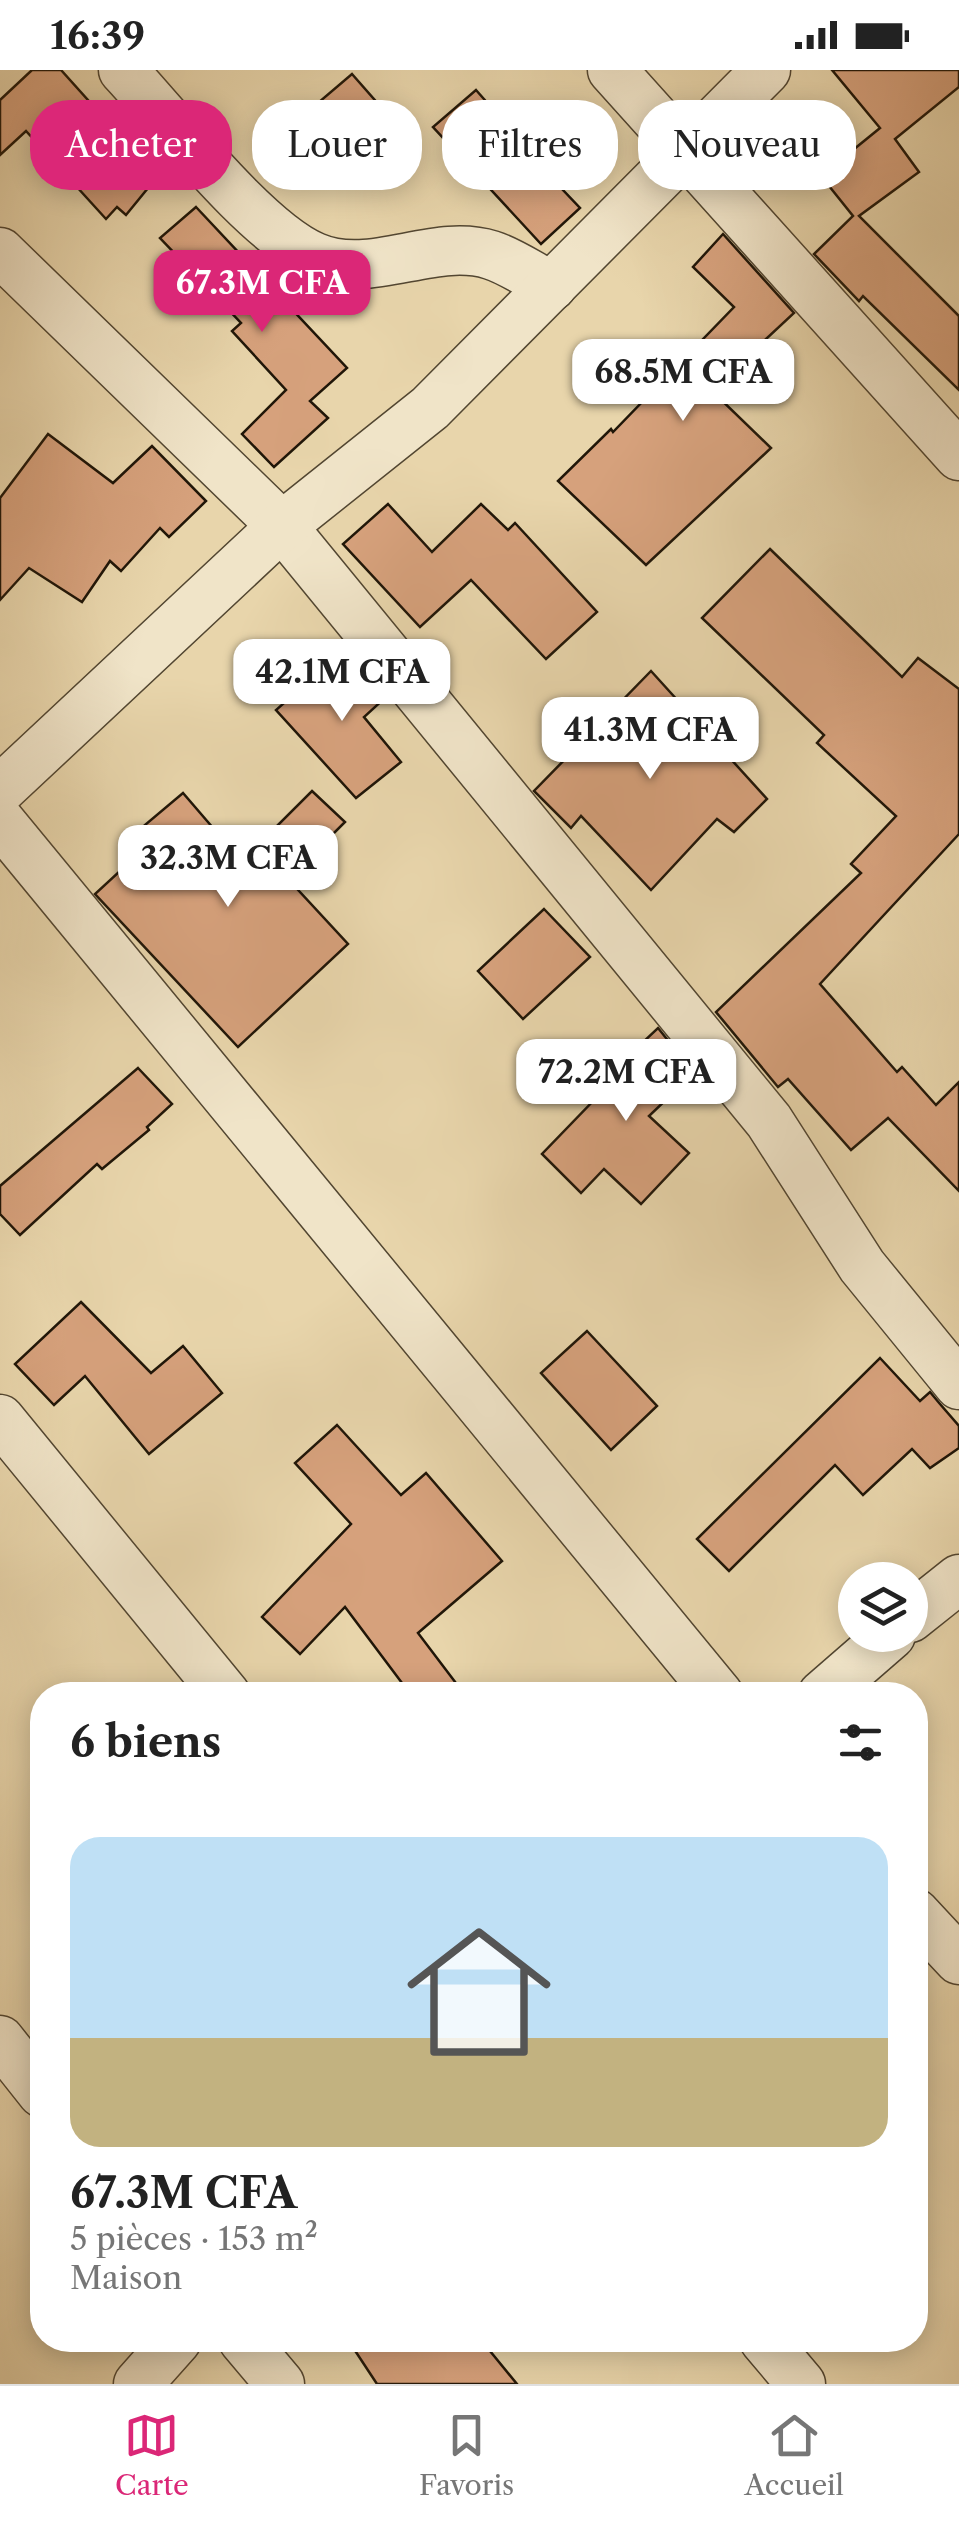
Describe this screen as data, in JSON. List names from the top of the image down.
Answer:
{
  "page": {
    "status": "16:39",
    "chip": [
      "Acheter",
      "Louer",
      "Filtres",
      "Nouveau"
    ],
    "price": [
      "67.3M CFA",
      "68.5M CFA",
      "42.1M CFA",
      "41.3M CFA",
      "32.3M CFA",
      "72.2M CFA"
    ],
    "heading": "6 biens",
    "list": [
      {
        "name": "67.3M CFA",
        "note": "5 pièces · 153 m² · Maison"
      }
    ],
    "tabs": ["Carte", "Favoris", "Accueil"]
  }
}
